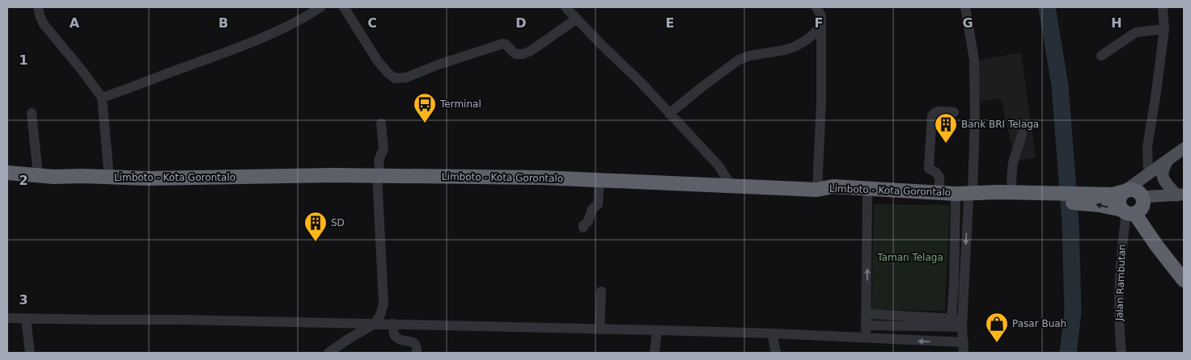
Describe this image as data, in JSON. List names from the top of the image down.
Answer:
{
  "streets": {
    "highway": ["Limboto - Kota Gorontalo"],
    "street": ["Jalan Rambutan"]
  },
  "parks": ["Taman Telaga"],
  "places": {
    "bus stop": ["Terminal"],
    "building": ["Bank BRI Telaga", "SD"],
    "shop": ["Pasar Buah"]
  },
  "grid": {
    "columns": [
      "A",
      "B",
      "C",
      "D",
      "E",
      "F",
      "G",
      "H"
    ],
    "rows": ["1", "2", "3"]
  }
}
